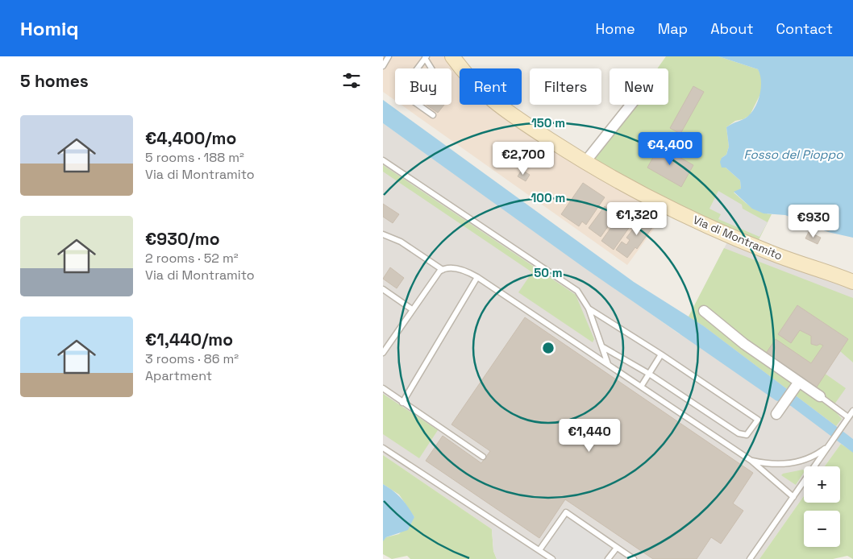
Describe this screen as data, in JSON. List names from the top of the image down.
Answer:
{
  "streets": {
    "main road": ["Via di Montramito"]
  },
  "water": ["Fosso del Pioppo"],
  "page": {
    "header": "Homiq",
    "nav": [
      "Home",
      "Map",
      "About",
      "Contact"
    ],
    "heading": "5 homes",
    "chip": [
      "Buy",
      "Rent",
      "Filters",
      "New"
    ],
    "list": [
      {
        "name": "€4,400/mo",
        "note": "5 rooms · 188 m² · Via di Montramito"
      },
      {
        "name": "€930/mo",
        "note": "2 rooms · 52 m² · Via di Montramito"
      },
      {
        "name": "€1,440/mo",
        "note": "3 rooms · 86 m² · Apartment"
      }
    ],
    "price": [
      "€4,400",
      "€2,700",
      "€1,320",
      "€930",
      "€1,440"
    ],
    "map_buttons": ["+", "−"]
  },
  "rings": ["150 m", "100 m", "50 m"]
}
